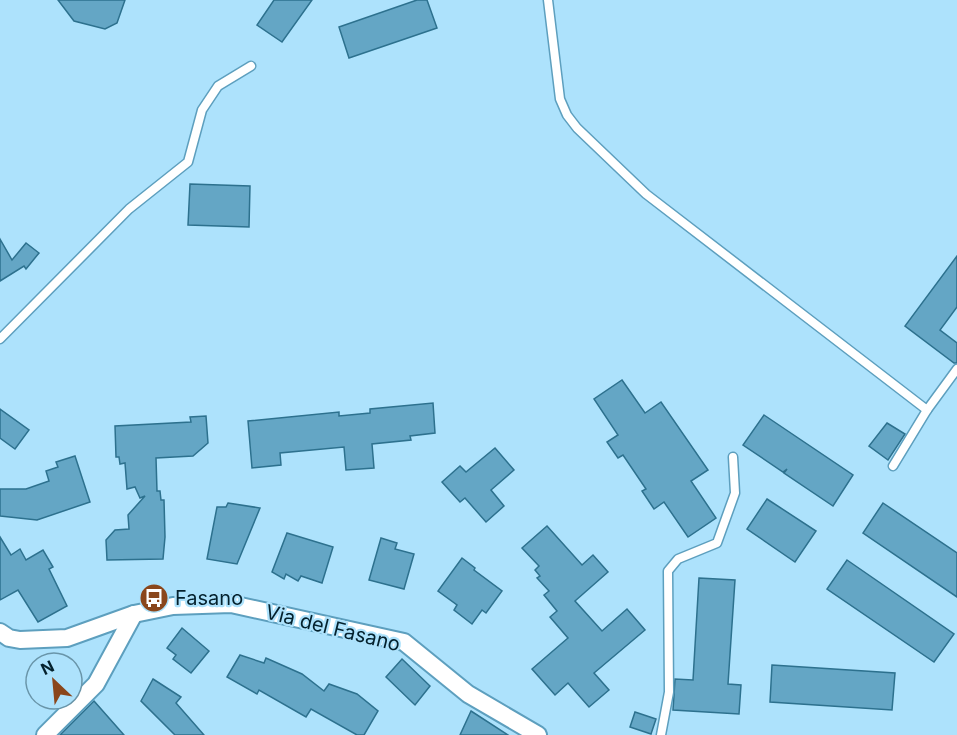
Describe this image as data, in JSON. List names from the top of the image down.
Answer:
{
  "streets": {
    "street": ["Via del Fasano"]
  },
  "places": {
    "bus stop": ["Fasano"]
  },
  "north": "top left"
}
